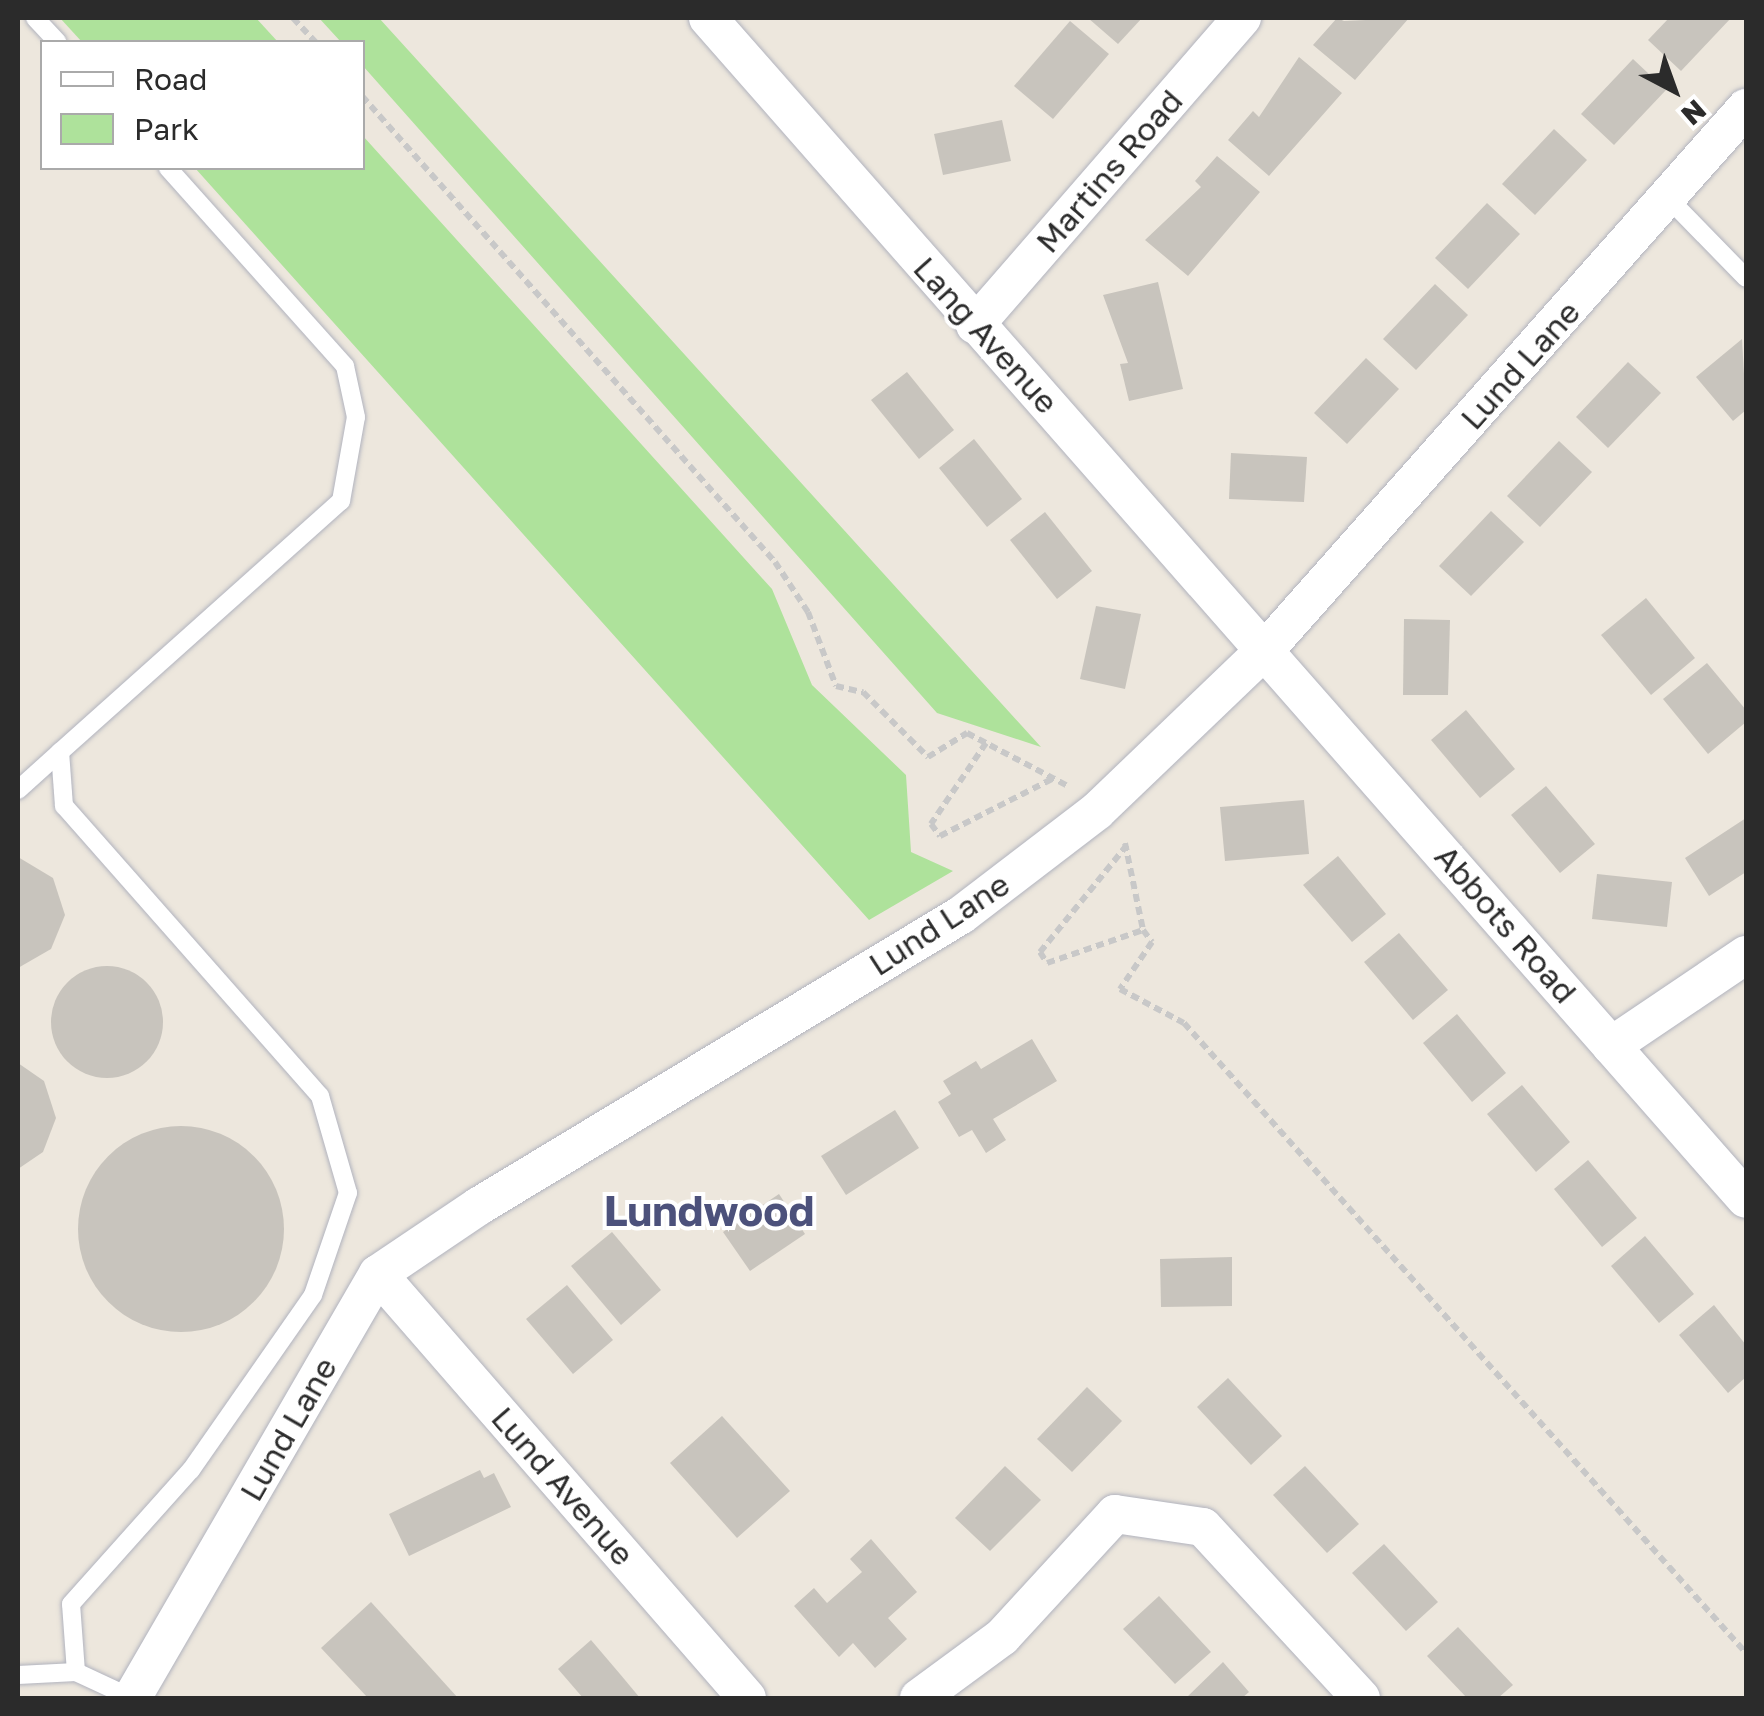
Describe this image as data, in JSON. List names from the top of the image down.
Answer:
{
  "streets": {
    "street": [
      "Martins Road",
      "Lang Avenue",
      "Lund Lane",
      "Abbots Road",
      "Lund Avenue"
    ]
  },
  "crossings": [
    ["Martins Road", "Lang Avenue"],
    ["Lang Avenue", "Lund Lane"],
    ["Lang Avenue", "Abbots Road"],
    ["Lund Lane", "Abbots Road"],
    ["Lund Lane", "Lund Avenue"]
  ],
  "districts": ["Lundwood"],
  "legend": ["Road", "Park"],
  "north": "bottom right"
}
